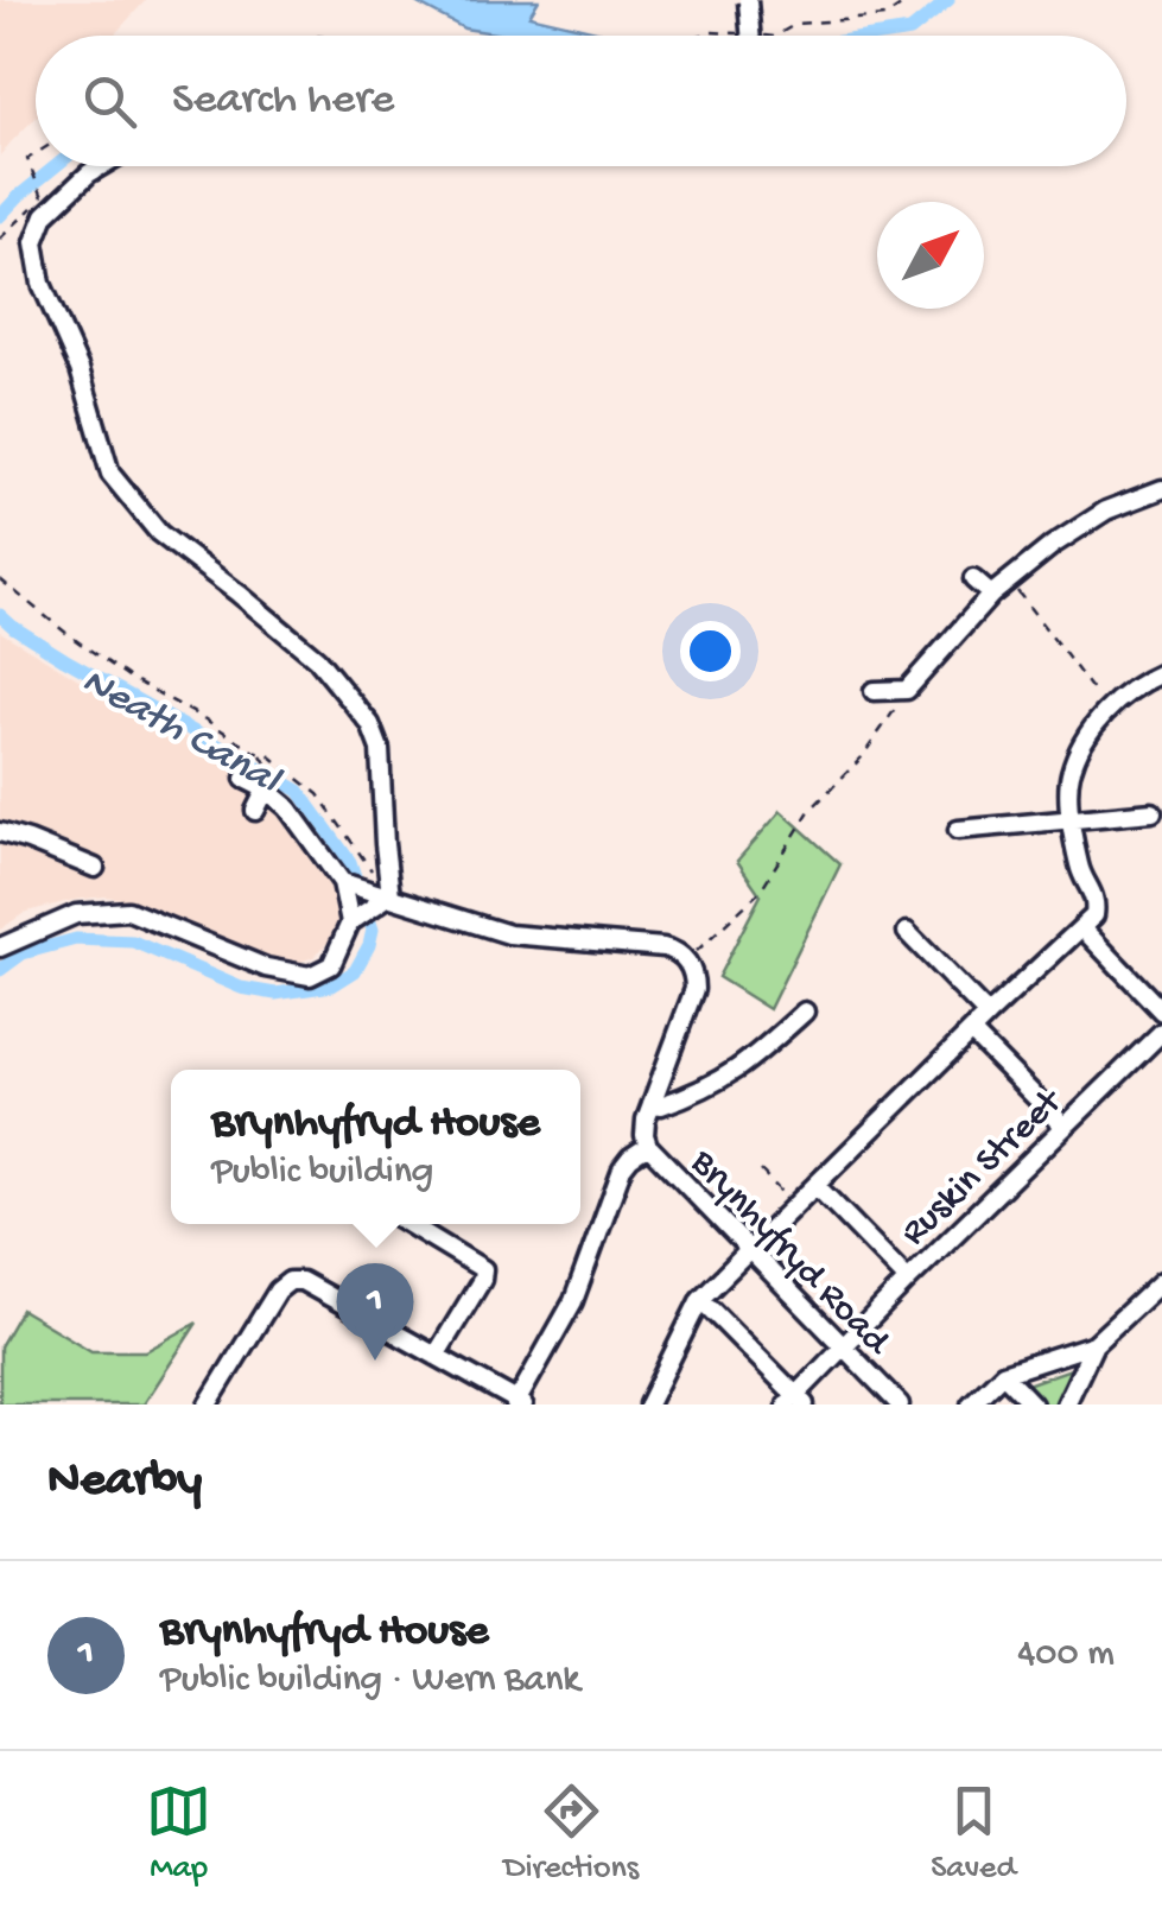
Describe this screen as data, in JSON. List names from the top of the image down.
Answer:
{
  "streets": {
    "street": ["Ruskin Street", "Brynhyfryd Road"]
  },
  "crossings": [
    ["Ruskin Street", "Brynhyfryd Road"]
  ],
  "water": ["Neath Canal"],
  "north": "top right",
  "page": {
    "search": "Search here",
    "popup": ["Brynhyfryd House", "Public building"],
    "pins": "1",
    "heading": "Nearby",
    "list": [
      {
        "mark": "1",
        "name": "Brynhyfryd House",
        "note": "Public building · Wern Bank",
        "value": "400 m"
      }
    ],
    "nav": ["Map", "Directions", "Saved"]
  }
}
